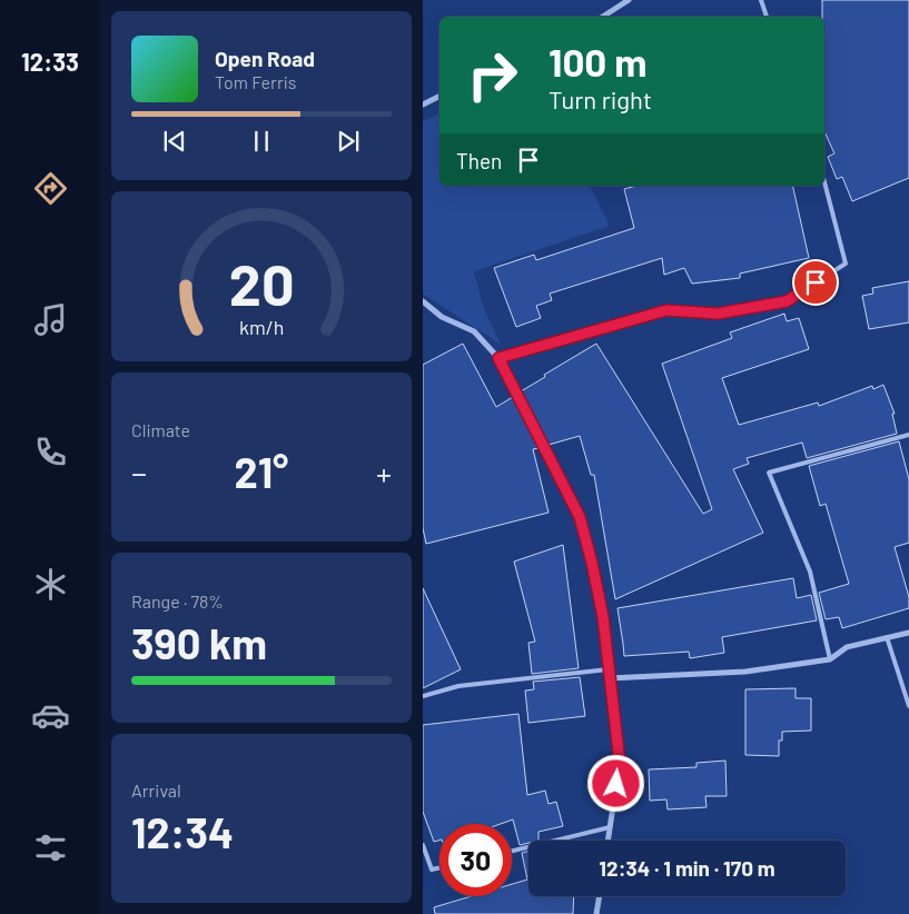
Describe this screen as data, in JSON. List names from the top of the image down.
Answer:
{
  "page": {
    "tabs": "12:33",
    "turn": ["100 m", "Turn right"],
    "song": ["Open Road", "Tom Ferris"],
    "then": "Then",
    "tile": [
      "Climate",
      ["Range · 78%", "390 km"],
      ["Arrival", "12:34"]
    ],
    "heat": ["−", "21°", "+"],
    "limit": "30",
    "trip": "12:34 · 1 min · 170 m",
    "gauge": ["20", "km/h"]
  }
}
